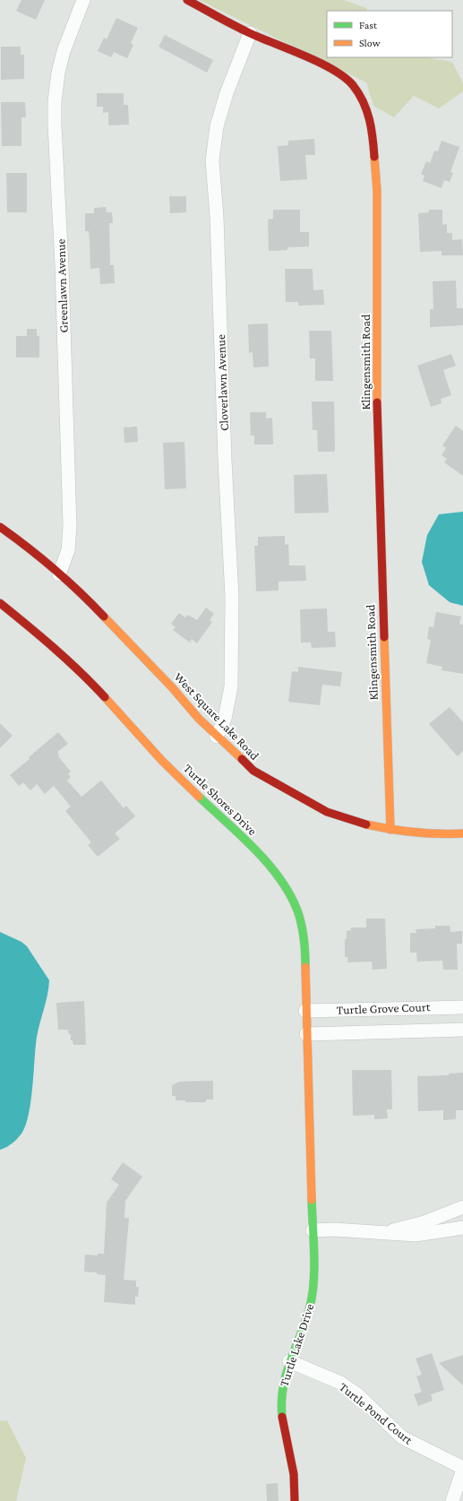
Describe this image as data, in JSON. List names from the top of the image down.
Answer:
{
  "streets": {
    "street": [
      "Greenlawn Avenue",
      "Klingensmith Road",
      "Cloverlawn Avenue",
      "West Square Lake Road",
      "Turtle Shores Drive",
      "Turtle Grove Court",
      "Turtle Lake Drive",
      "Turtle Pond Court"
    ]
  },
  "crossings": [
    ["Greenlawn Avenue", "West Square Lake Road"],
    ["Klingensmith Road", "Cloverlawn Avenue"],
    ["Klingensmith Road", "West Square Lake Road"],
    ["Cloverlawn Avenue", "West Square Lake Road"],
    ["Turtle Shores Drive", "Turtle Grove Court"],
    ["Turtle Shores Drive", "Turtle Lake Drive"],
    ["Turtle Lake Drive", "Turtle Pond Court"]
  ],
  "legend": ["Fast", "Slow"]
}
